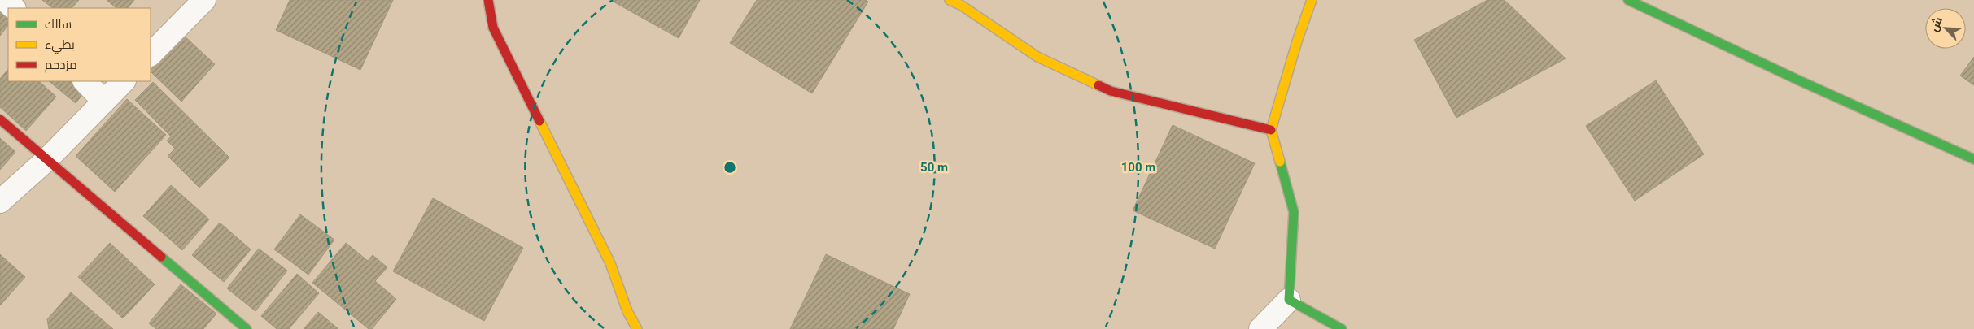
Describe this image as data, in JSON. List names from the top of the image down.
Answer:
{
  "legend": ["سالك", "بطيء", "مزدحم"],
  "north": "top left",
  "rings": ["50 m", "100 m"]
}
